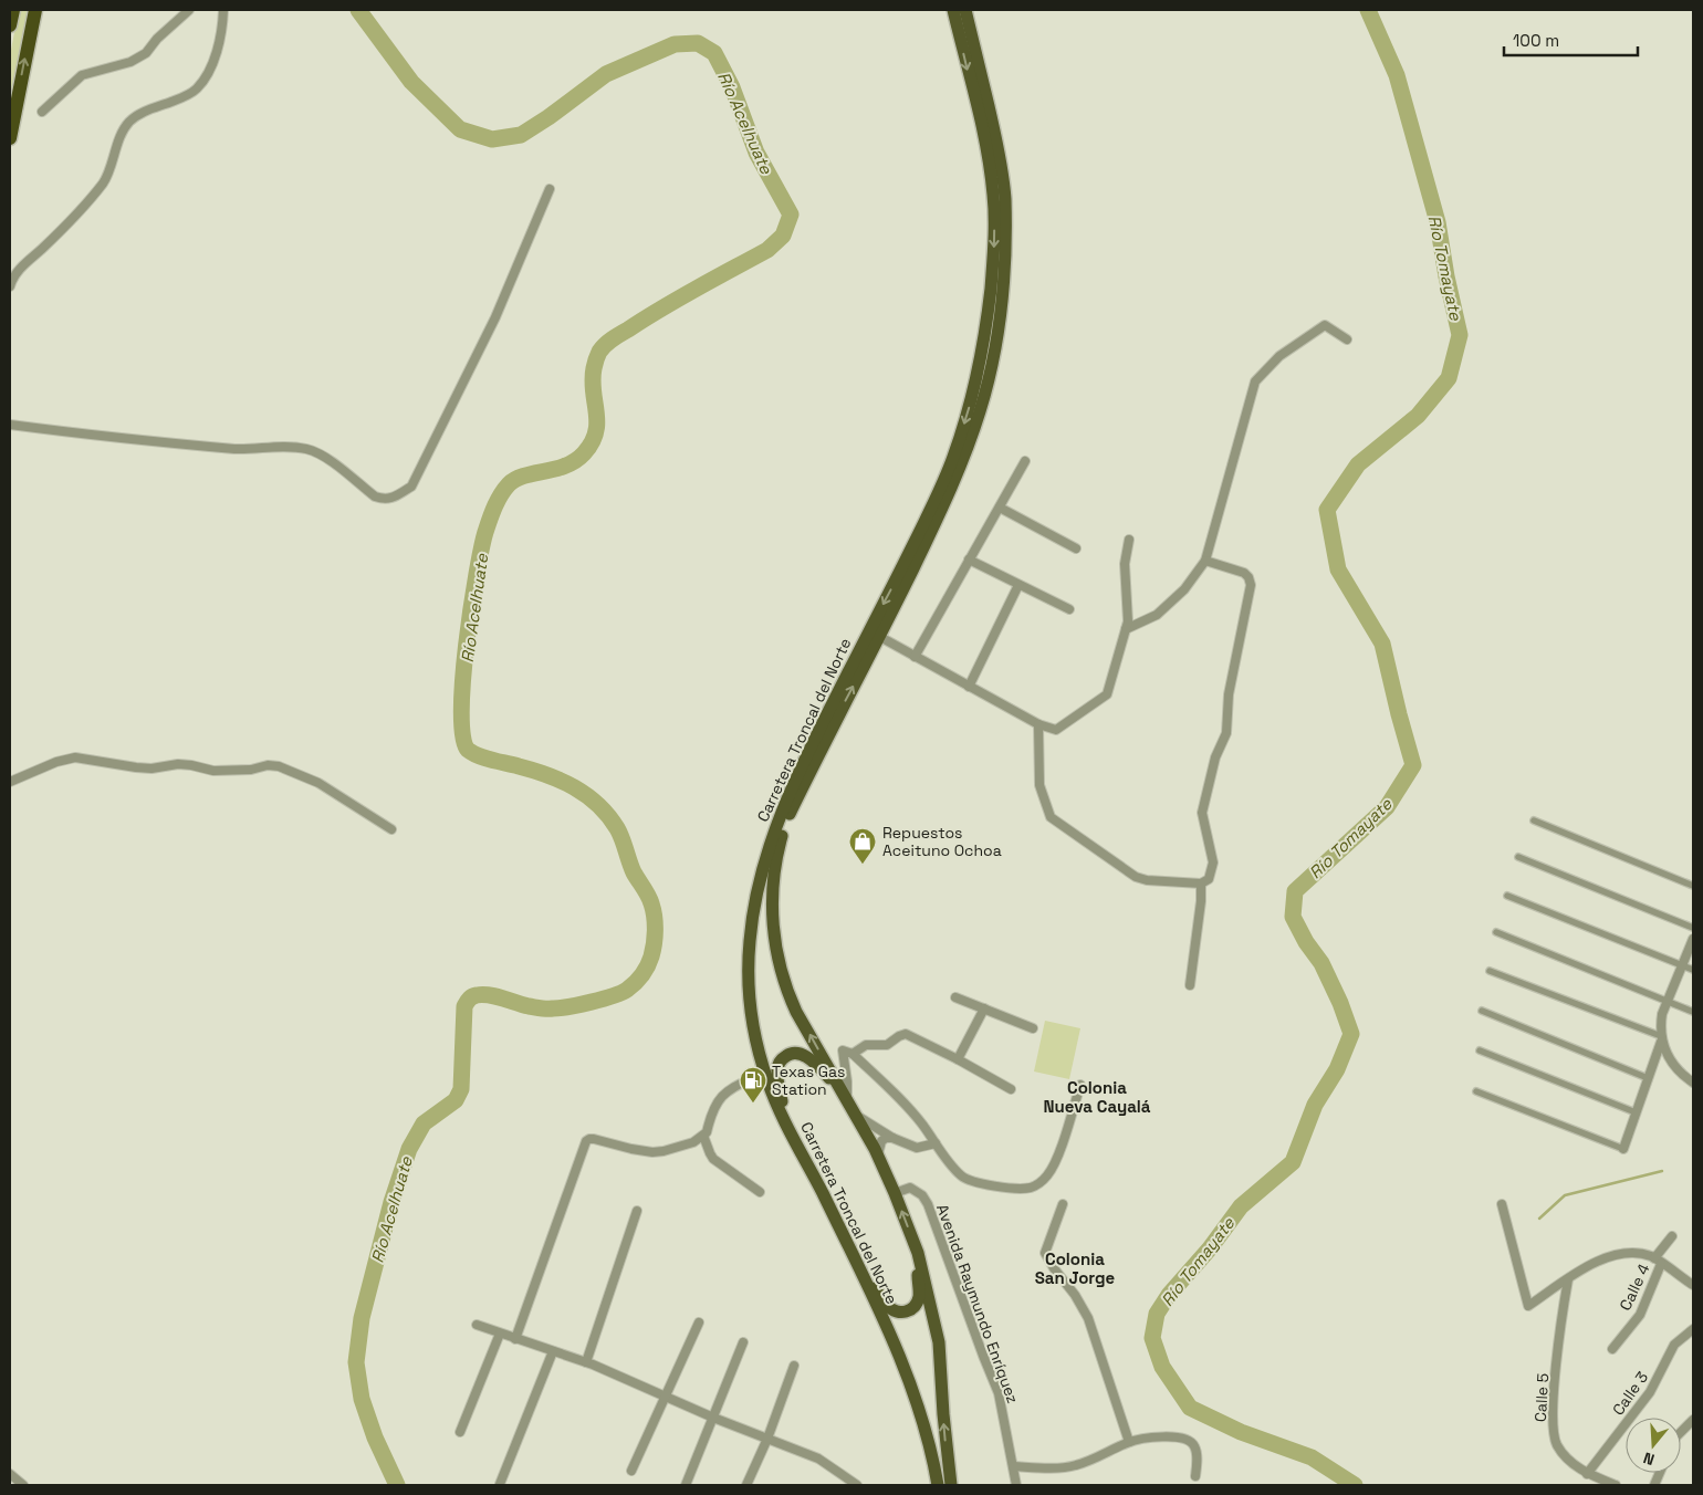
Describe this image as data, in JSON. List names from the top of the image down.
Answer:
{
  "streets": {
    "main road": ["Carretera Troncal del Norte"],
    "street": [
      "Calle 4",
      "Avenida Raymundo Enríquez",
      "Calle 3",
      "Calle 5"
    ]
  },
  "crossings": [
    ["Carretera Troncal del Norte", "Avenida Raymundo Enríquez"],
    ["Calle 3", "Calle 5"]
  ],
  "districts": ["Colonia Nueva Cayalá", "Colonia San Jorge"],
  "water": ["Río Acelhuate", "Río Tomayate"],
  "places": {
    "shop": ["Repuestos Aceituno Ochoa"],
    "fuel station": ["Texas Gas Station"]
  },
  "scale_bar": "100 m",
  "north": "bottom"
}
